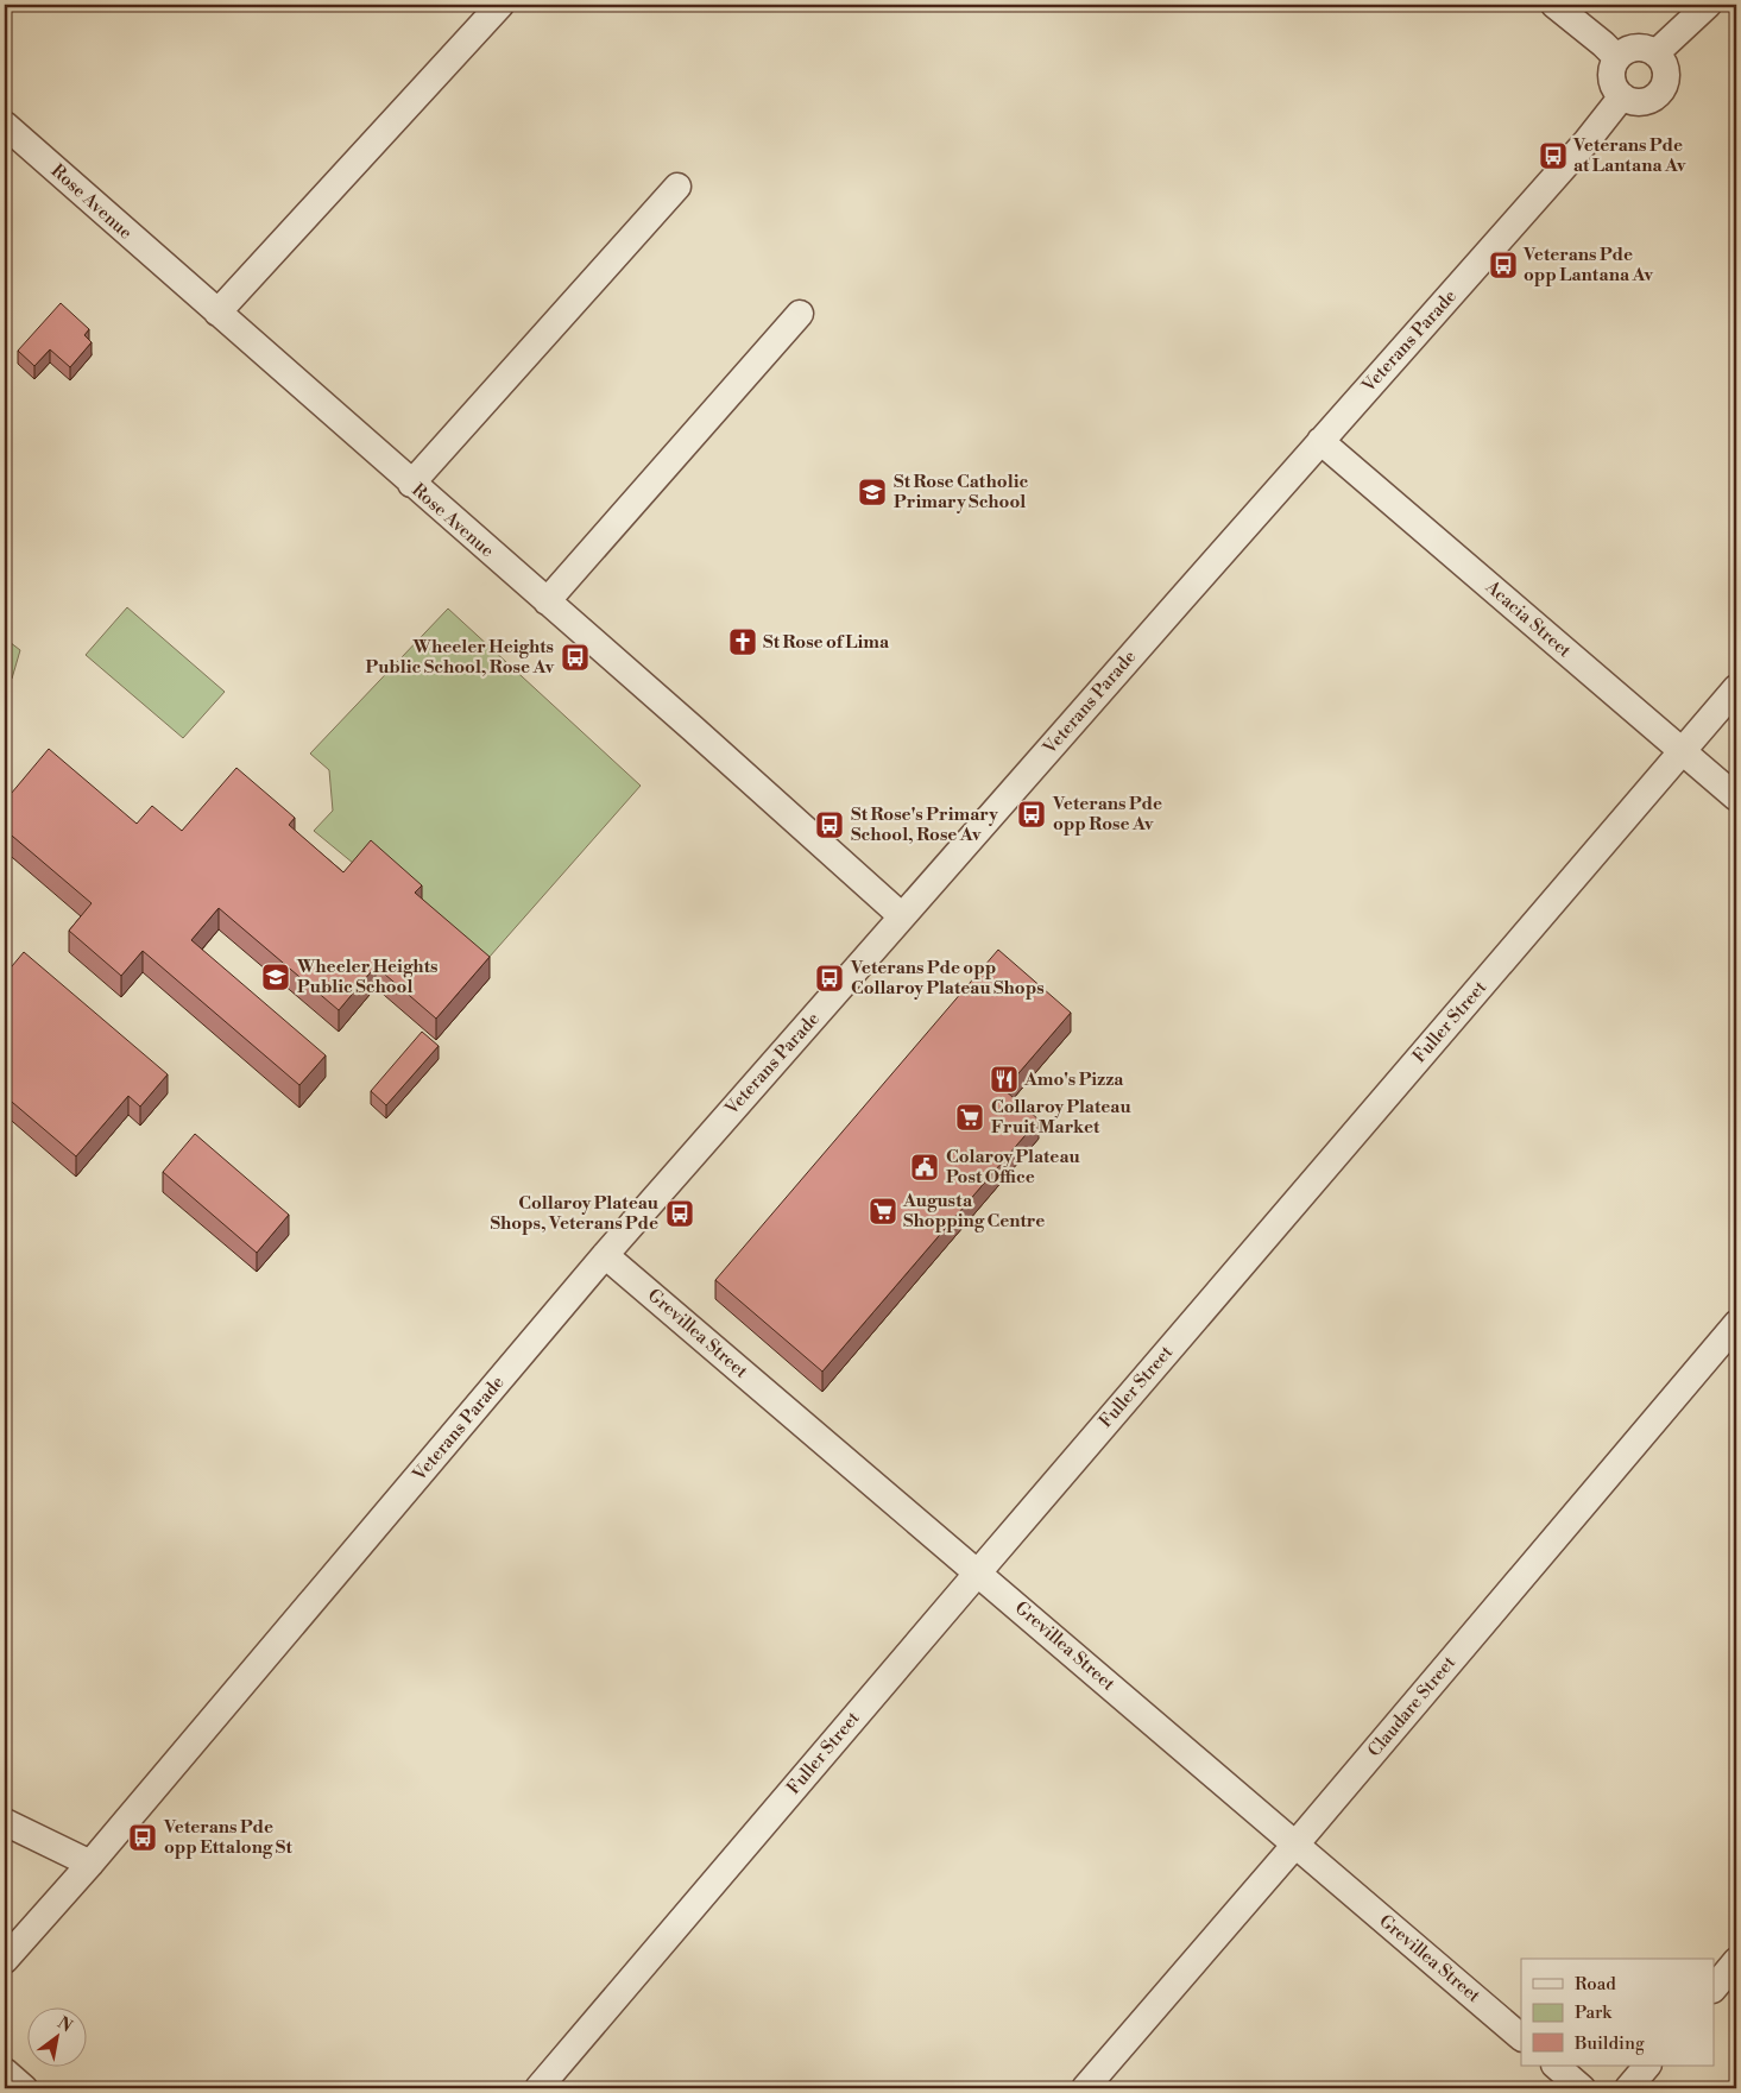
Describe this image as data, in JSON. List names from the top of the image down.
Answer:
{
  "streets": {
    "street": [
      "Rose Avenue",
      "Veterans Parade",
      "Acacia Street",
      "Fuller Street",
      "Grevillea Street",
      "Claudare Street"
    ]
  },
  "crossings": [
    ["Rose Avenue", "Veterans Parade"],
    ["Veterans Parade", "Acacia Street"],
    ["Veterans Parade", "Grevillea Street"],
    ["Acacia Street", "Fuller Street"],
    ["Fuller Street", "Grevillea Street"],
    ["Grevillea Street", "Claudare Street"]
  ],
  "places": {
    "bus stop": [
      "Veterans Pde at Lantana Av",
      "Veterans Pde opp Lantana Av",
      "Wheeler Heights Public School, Rose Av",
      "Veterans Pde opp Rose Av",
      "St Rose's Primary School, Rose Av",
      "Veterans Pde opp Collaroy Plateau Shops",
      "Collaroy Plateau Shops, Veterans Pde",
      "Veterans Pde opp Ettalong St"
    ],
    "school or university": ["St Rose Catholic Primary School", "Wheeler Heights Public School"],
    "church": ["St Rose of Lima"],
    "restaurant": ["Amo's Pizza"],
    "supermarket": ["Collaroy Plateau Fruit Market", "Augusta Shopping Centre"],
    "public building": ["Colaroy Plateau Post Office"]
  },
  "legend": ["Road", "Park", "Building"],
  "north": "top right"
}
